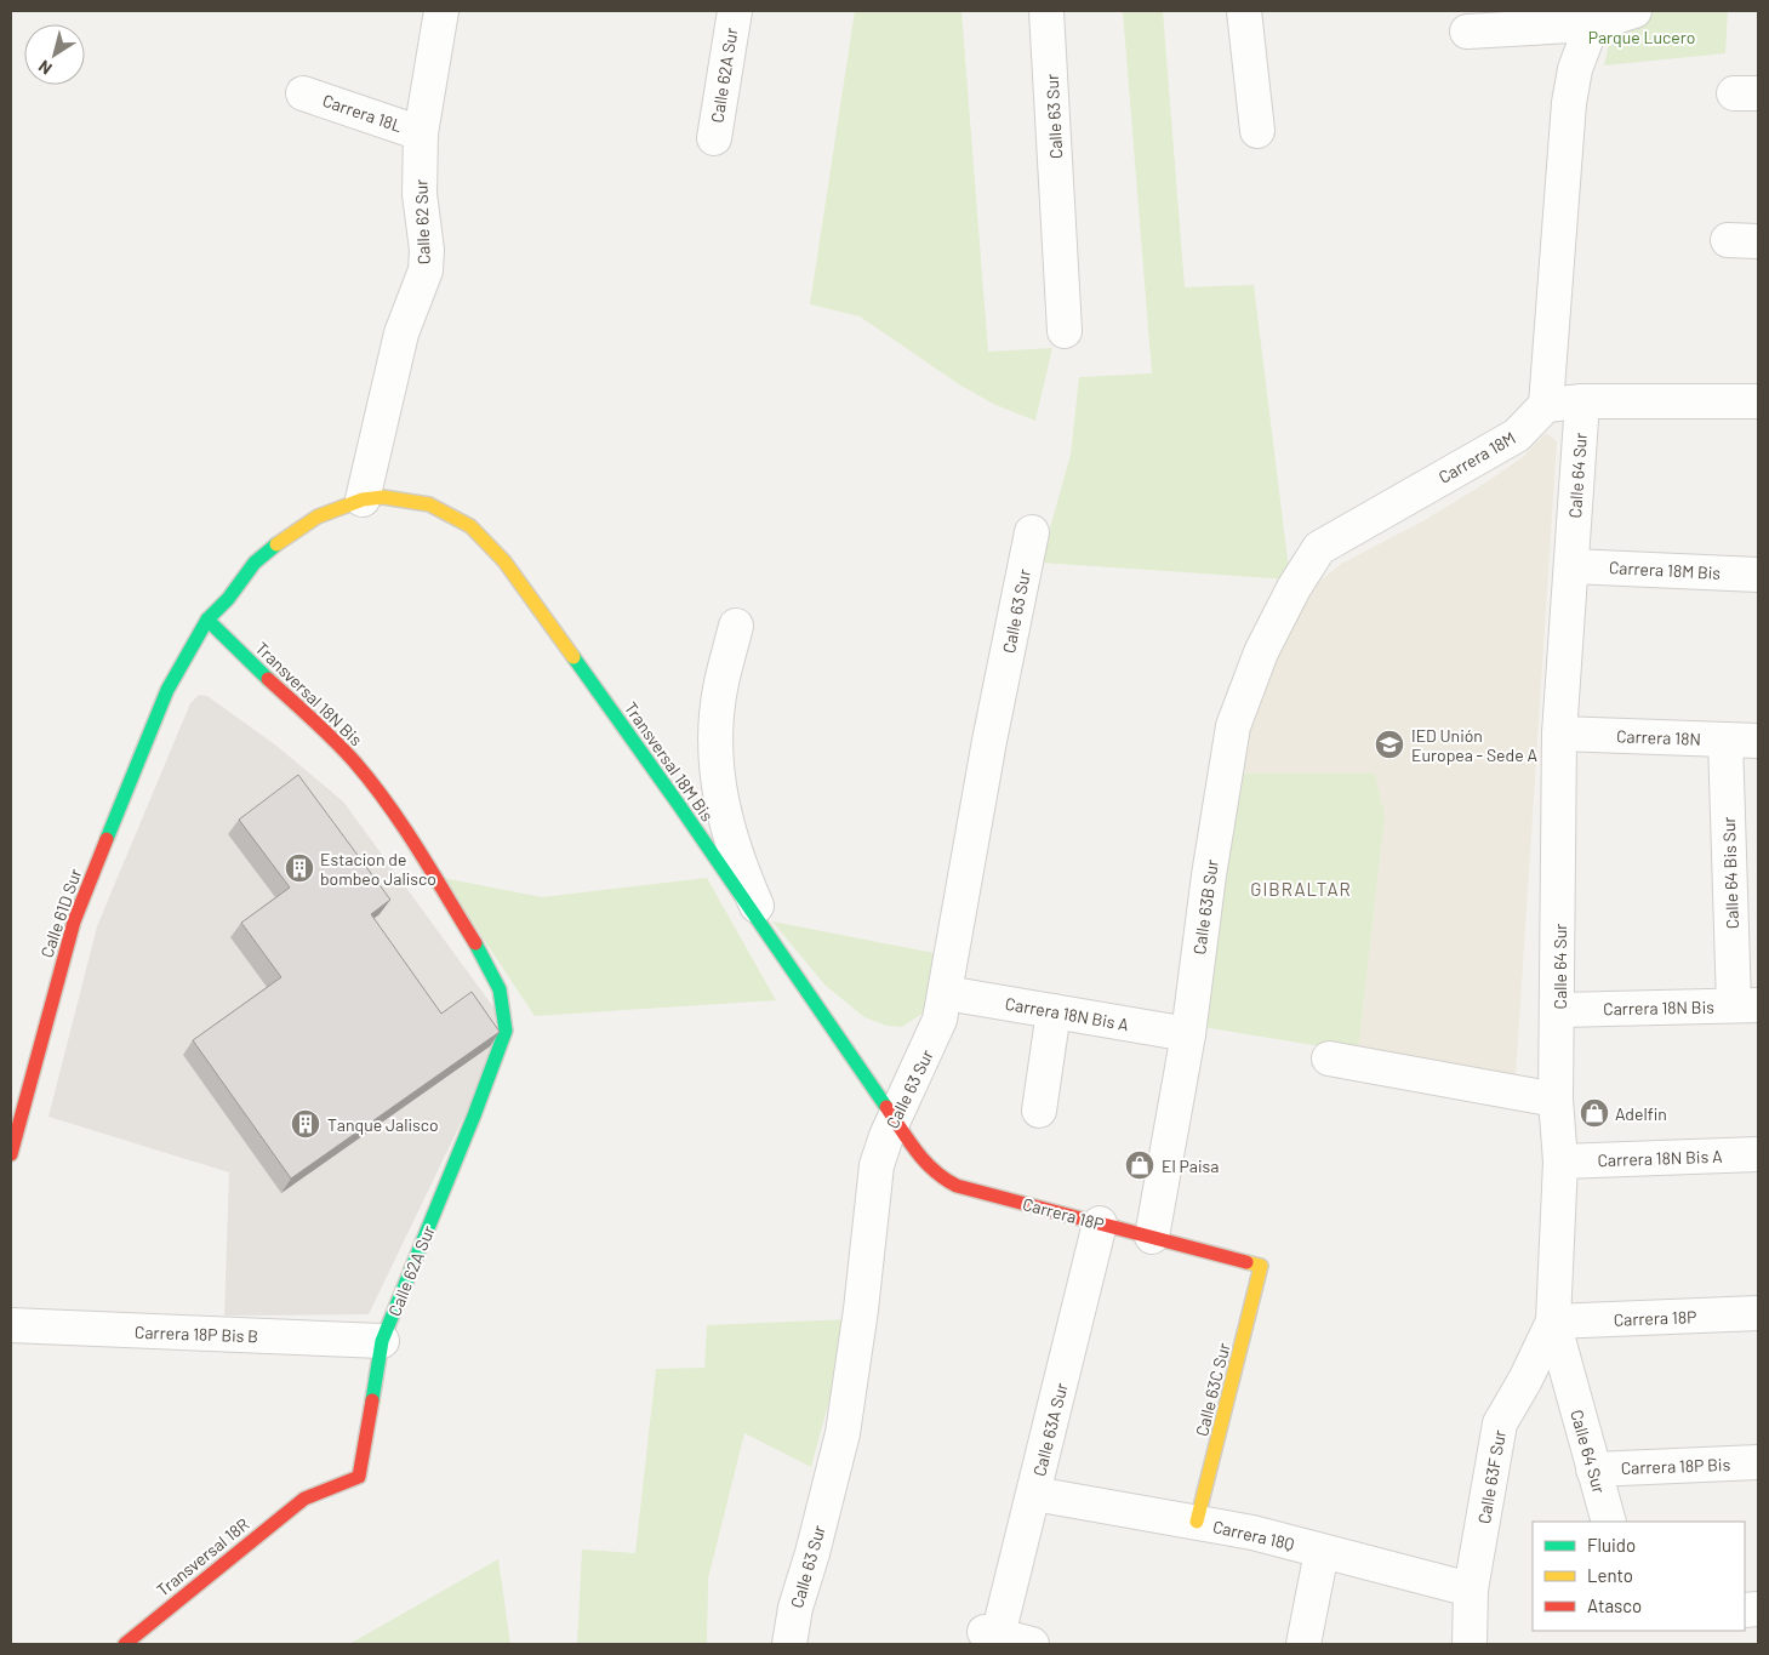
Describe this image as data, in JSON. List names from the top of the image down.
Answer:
{
  "streets": {
    "street": [
      "Calle 62A Sur",
      "Carrera 18L",
      "Calle 63 Sur",
      "Calle 62 Sur",
      "Carrera 18M",
      "Calle 64 Sur",
      "Carrera 18M Bis",
      "Transversal 18N Bis",
      "Carrera 18N",
      "Transversal 18M Bis",
      "Calle 64 Bis Sur",
      "Calle 63B Sur",
      "Calle 61D Sur",
      "Carrera 18N Bis",
      "Carrera 18N Bis A",
      "Carrera 18P",
      "Carrera 18P Bis B",
      "Calle 63C Sur",
      "Calle 63A Sur",
      "Carrera 18P Bis",
      "Calle 63F Sur",
      "Carrera 18Q",
      "Transversal 18R"
    ]
  },
  "crossings": [
    ["Calle 62A Sur", "Transversal 18N Bis"],
    ["Calle 62A Sur", "Carrera 18P Bis B"],
    ["Calle 62A Sur", "Transversal 18R"],
    ["Carrera 18L", "Calle 62 Sur"],
    ["Calle 63 Sur", "Transversal 18M Bis"],
    ["Calle 63 Sur", "Carrera 18N Bis A"],
    ["Calle 63 Sur", "Carrera 18P"],
    ["Calle 62 Sur", "Transversal 18M Bis"],
    ["Calle 62 Sur", "Calle 61D Sur"],
    ["Carrera 18M", "Calle 63B Sur"],
    ["Calle 64 Sur", "Carrera 18M Bis"],
    ["Calle 64 Sur", "Carrera 18N"],
    ["Calle 64 Sur", "Carrera 18N Bis"],
    ["Calle 64 Sur", "Carrera 18N Bis A"],
    ["Calle 64 Sur", "Carrera 18P"],
    ["Calle 64 Sur", "Carrera 18P Bis"],
    ["Calle 64 Sur", "Calle 63F Sur"],
    ["Transversal 18N Bis", "Calle 61D Sur"],
    ["Carrera 18N", "Calle 64 Bis Sur"],
    ["Transversal 18M Bis", "Calle 61D Sur"],
    ["Transversal 18M Bis", "Carrera 18P"],
    ["Calle 64 Bis Sur", "Carrera 18N Bis"],
    ["Calle 63B Sur", "Carrera 18N Bis A"],
    ["Calle 63B Sur", "Carrera 18P"],
    ["Carrera 18P", "Calle 63C Sur"],
    ["Carrera 18P", "Calle 63A Sur"],
    ["Carrera 18P", "Calle 63F Sur"],
    ["Calle 63C Sur", "Carrera 18Q"],
    ["Calle 63A Sur", "Carrera 18Q"],
    ["Calle 63F Sur", "Carrera 18Q"]
  ],
  "districts": ["GIBRALTAR"],
  "parks": ["Parque Lucero"],
  "places": {
    "school or university": ["IED Unión Europea - Sede A"],
    "building": ["Estacion de bombeo Jalisco", "Tanque Jalisco"],
    "shop": ["Adelfin", "El Paisa"]
  },
  "legend": ["Fluido", "Lento", "Atasco"],
  "north": "bottom left"
}
